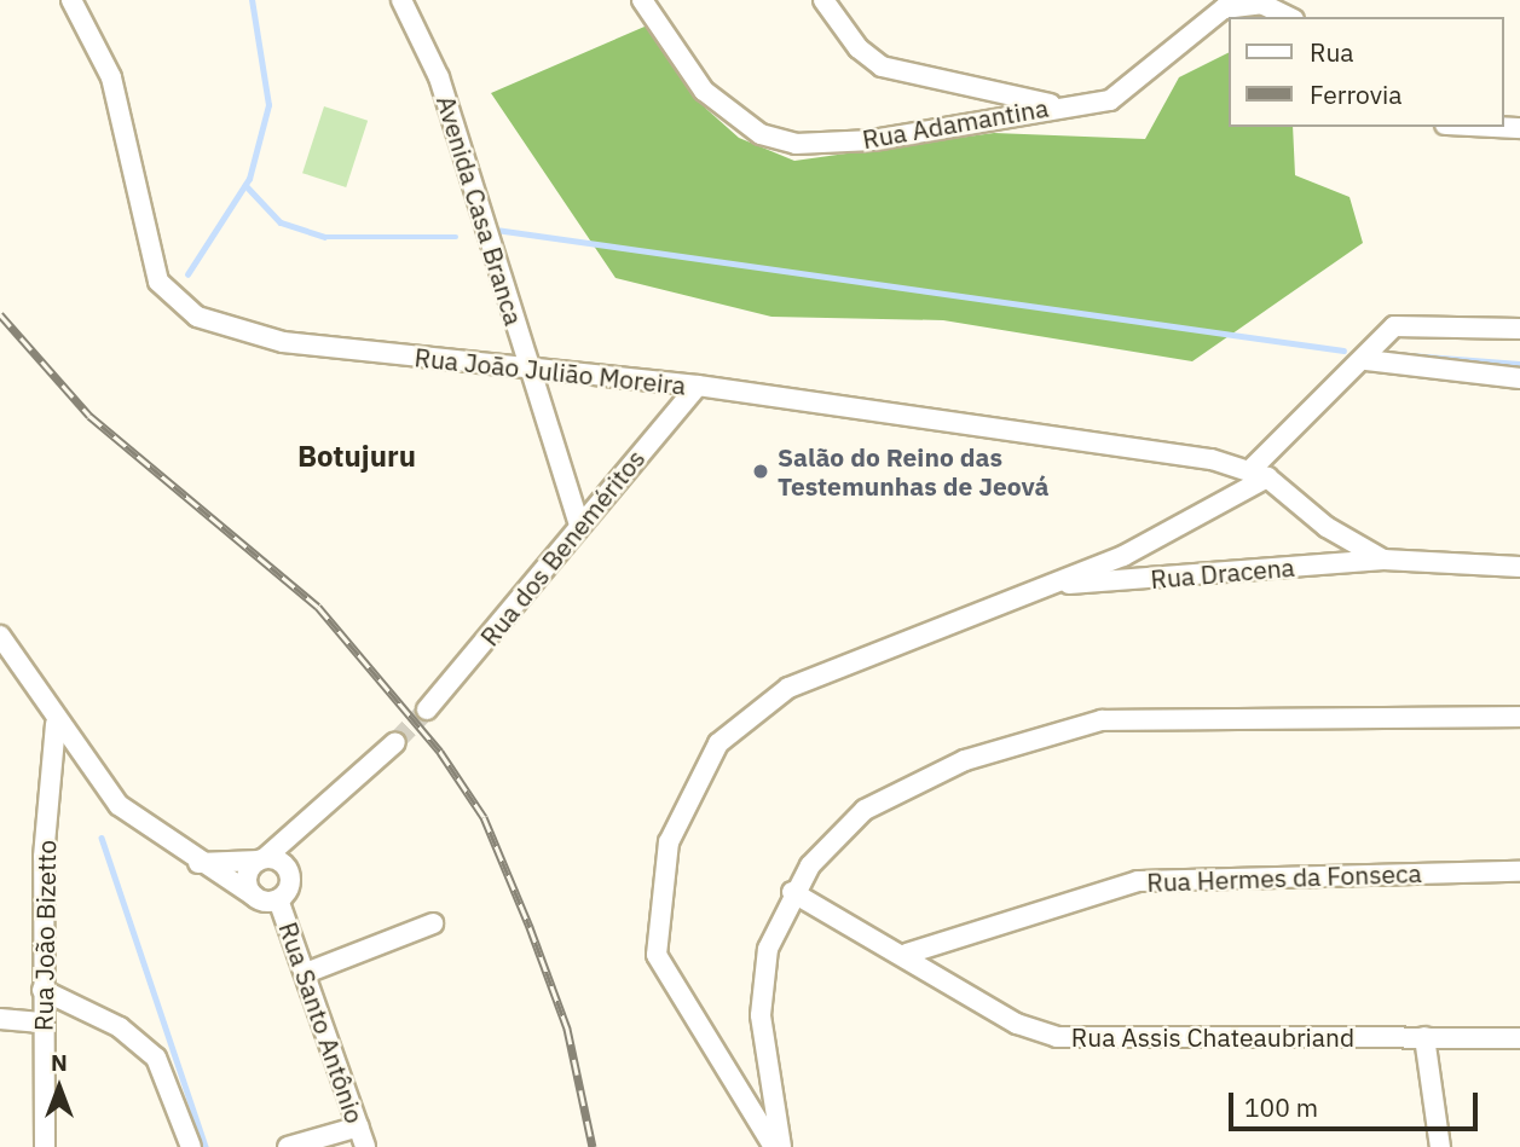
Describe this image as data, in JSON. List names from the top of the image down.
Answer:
{
  "streets": {
    "street": [
      "Rua Adamantina",
      "Avenida Casa Branca",
      "Rua João Julião Moreira",
      "Rua dos Beneméritos",
      "Rua Dracena",
      "Rua Hermes da Fonseca",
      "Rua João Bizetto",
      "Rua Santo Antônio",
      "Rua Assis Chateaubriand"
    ]
  },
  "crossings": [
    ["Avenida Casa Branca", "Rua João Julião Moreira"],
    ["Avenida Casa Branca", "Rua dos Beneméritos"],
    ["Rua João Julião Moreira", "Rua dos Beneméritos"],
    ["Rua João Julião Moreira", "Rua Dracena"],
    ["Rua Hermes da Fonseca", "Rua Assis Chateaubriand"]
  ],
  "districts": ["Botujuru"],
  "places": ["Salão do Reino das Testemunhas de Jeová"],
  "legend": ["Rua", "Ferrovia"],
  "scale_bar": "100 m",
  "north": "top"
}
